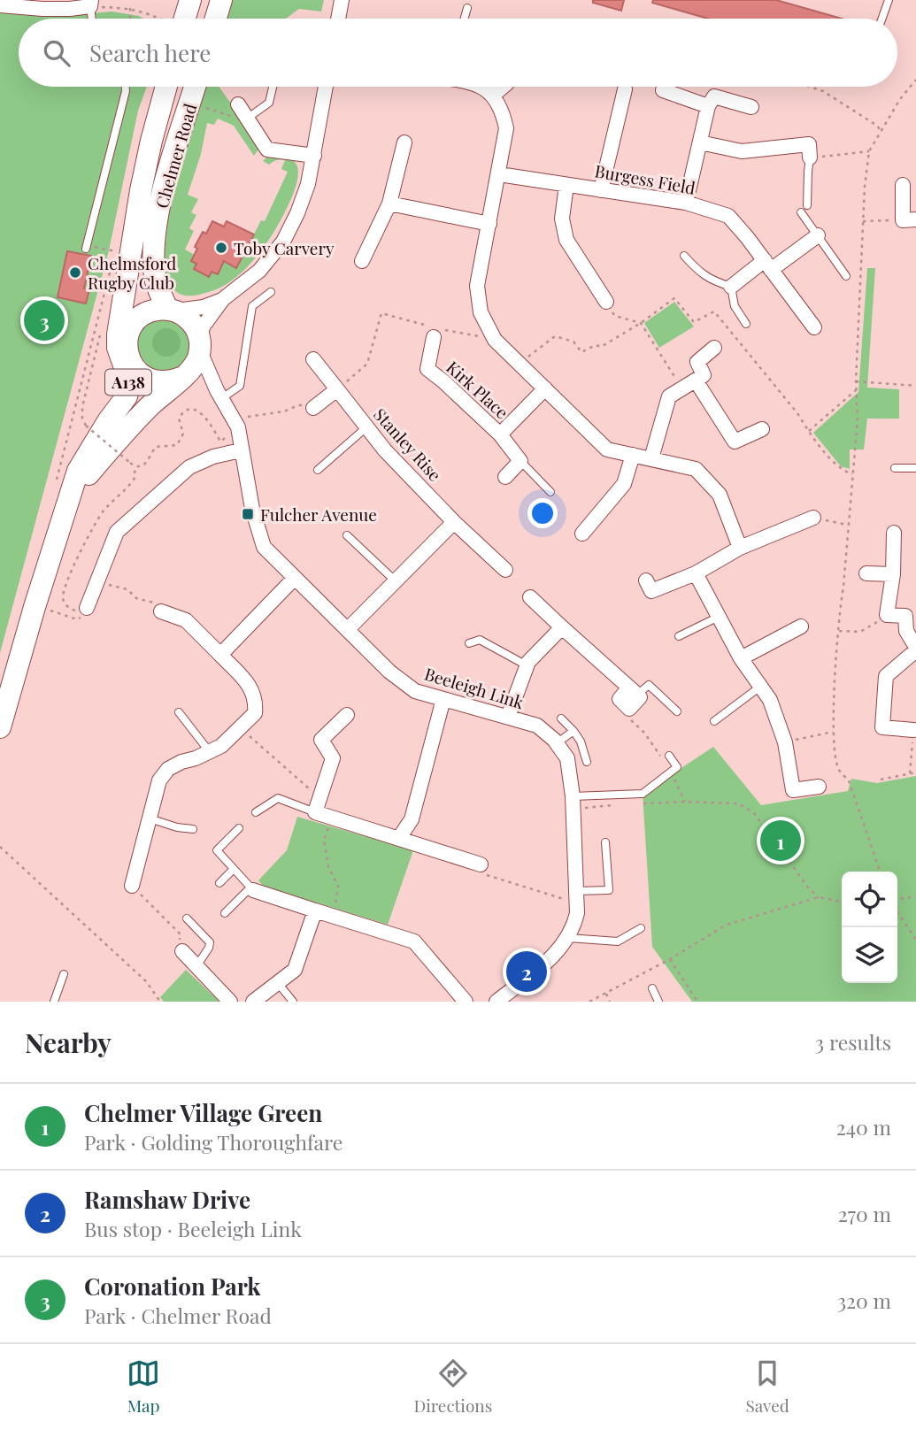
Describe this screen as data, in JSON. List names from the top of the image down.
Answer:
{
  "streets": {
    "main road": ["Chelmer Road", "A138"],
    "street": [
      "Burgess Field",
      "Kirk Place",
      "Stanley Rise",
      "Beeleigh Link"
    ]
  },
  "crossings": [
    ["Chelmer Road", "A138"],
    ["Chelmer Road", "Beeleigh Link"],
    ["A138", "Beeleigh Link"]
  ],
  "places": {
    "other": ["Toby Carvery", "Chelmsford Rugby Club"],
    "transit": ["Fulcher Avenue"]
  },
  "page": {
    "search": "Search here",
    "pins": ["3", "1", "2"],
    "heading": ["Nearby", "3 results"],
    "list": [
      {
        "mark": "1",
        "name": "Chelmer Village Green",
        "note": "Park · Golding Thoroughfare",
        "value": "240 m"
      },
      {
        "mark": "2",
        "name": "Ramshaw Drive",
        "note": "Bus stop · Beeleigh Link",
        "value": "270 m"
      },
      {
        "mark": "3",
        "name": "Coronation Park",
        "note": "Park · Chelmer Road",
        "value": "320 m"
      }
    ],
    "nav": ["Map", "Directions", "Saved"]
  }
}
